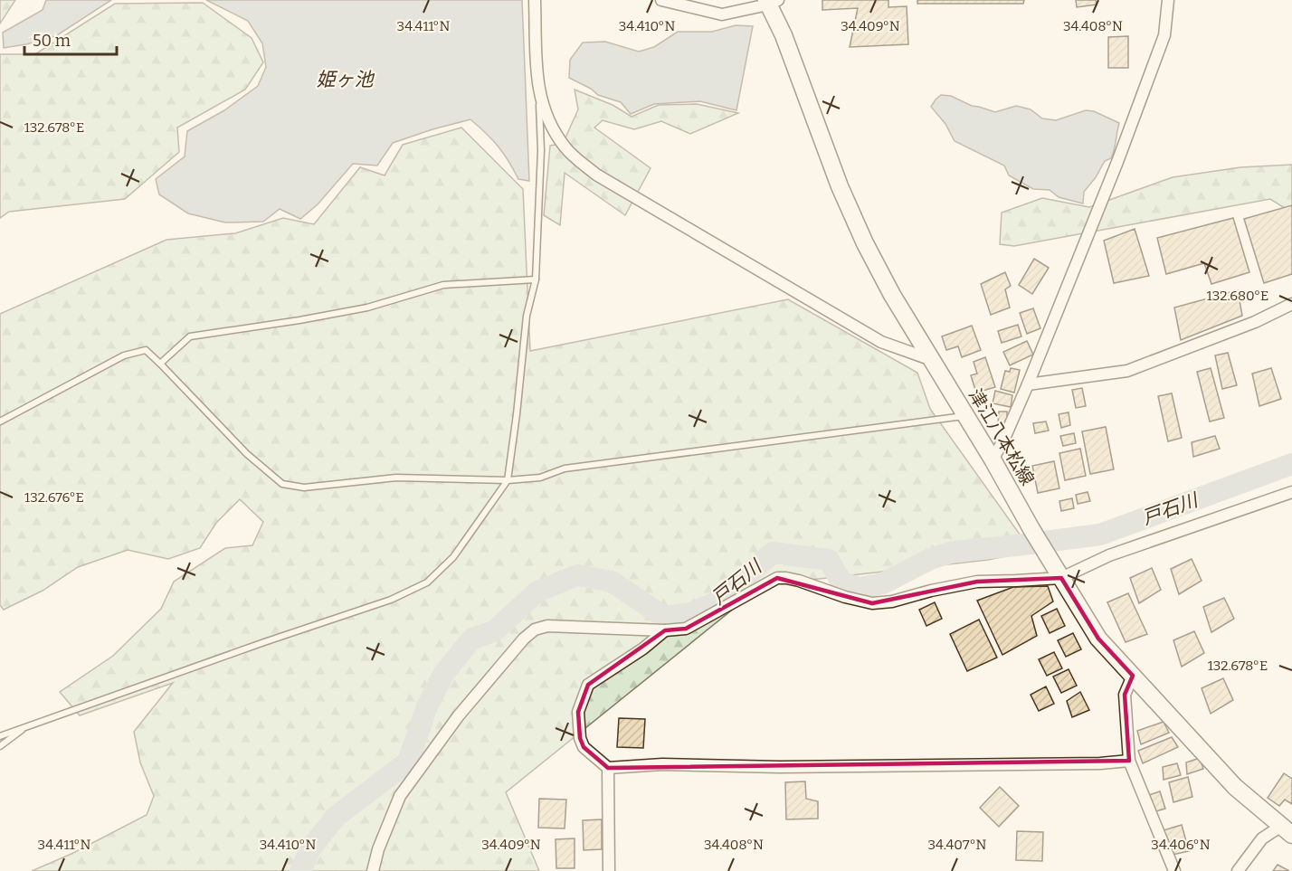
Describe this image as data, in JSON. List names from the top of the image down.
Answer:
{
  "streets": {
    "main road": ["津江八本松線"]
  },
  "water": ["姫ヶ池", "戸石川"],
  "scale_bar": "50 m",
  "coordinates": [
    "34.411°N",
    "34.410°N",
    "34.408°N",
    "34.409°N",
    "132.678°E",
    "132.680°E",
    "132.676°E",
    "34.407°N",
    "34.406°N"
  ]
}
